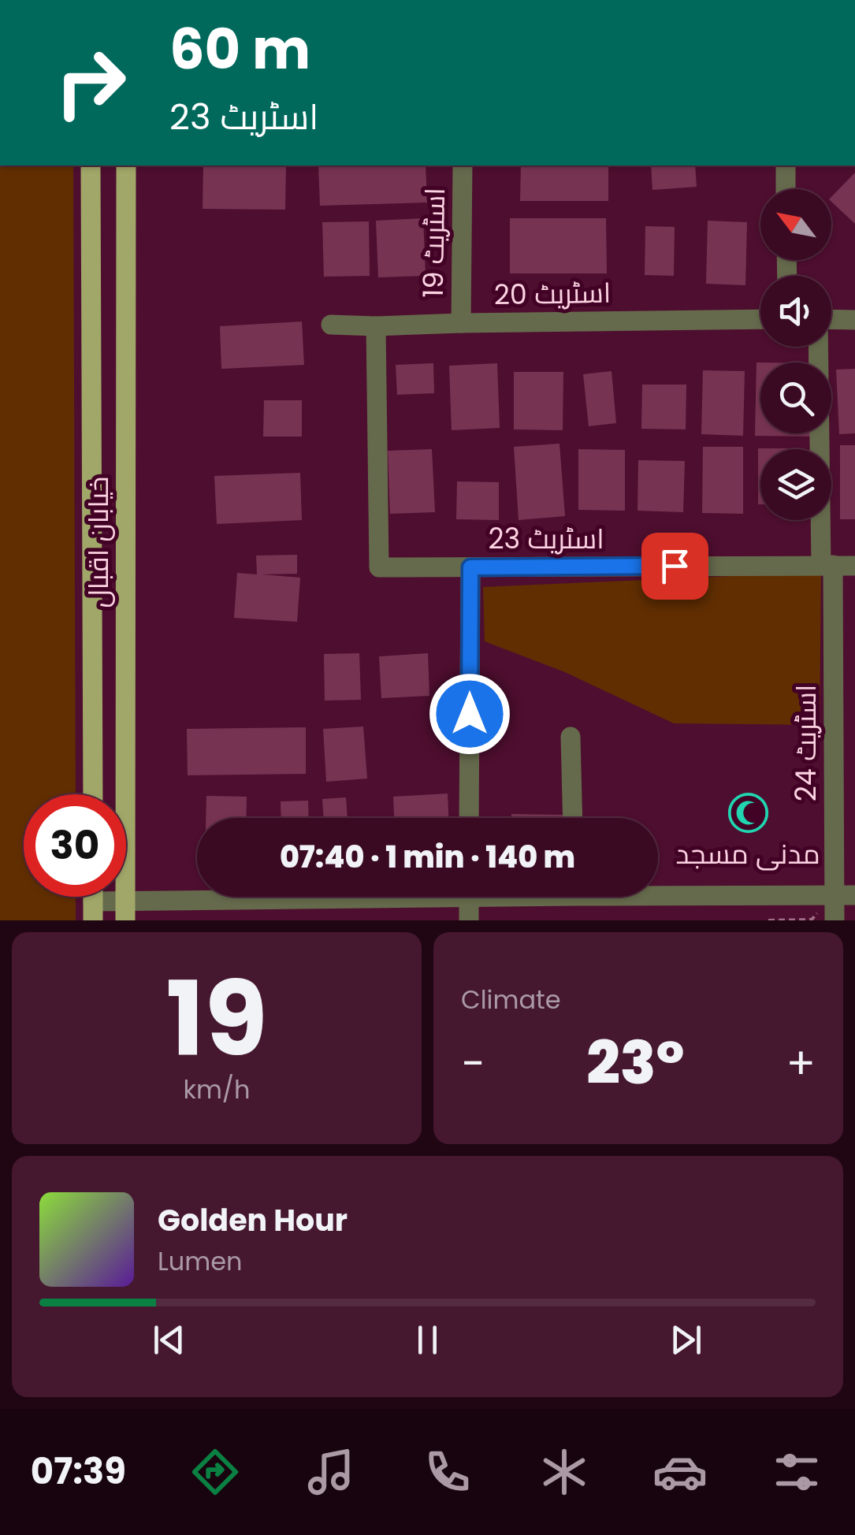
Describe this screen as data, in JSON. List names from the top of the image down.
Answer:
{
  "streets": {
    "main road": ["خیابان اقبال"],
    "street": [
      "اسٹریٹ 19",
      "اسٹریٹ 20",
      "اسٹریٹ 23",
      "اسٹریٹ 24"
    ]
  },
  "crossings": [
    ["اسٹریٹ 19", "اسٹریٹ 20"],
    ["اسٹریٹ 20", "اسٹریٹ 23"],
    ["اسٹریٹ 23", "اسٹریٹ 24"]
  ],
  "places": {
    "mosque": ["مدنی مسجد"]
  },
  "north": "top left",
  "page": {
    "turn": ["60 m", "اسٹریٹ 23"],
    "limit": "30",
    "trip": "07:40 · 1 min · 140 m",
    "tile": [
      ["19", "km/h"],
      "Climate"
    ],
    "heat": ["−", "23°", "+"],
    "song": ["Golden Hour", "Lumen"],
    "tabs": "07:39"
  }
}
